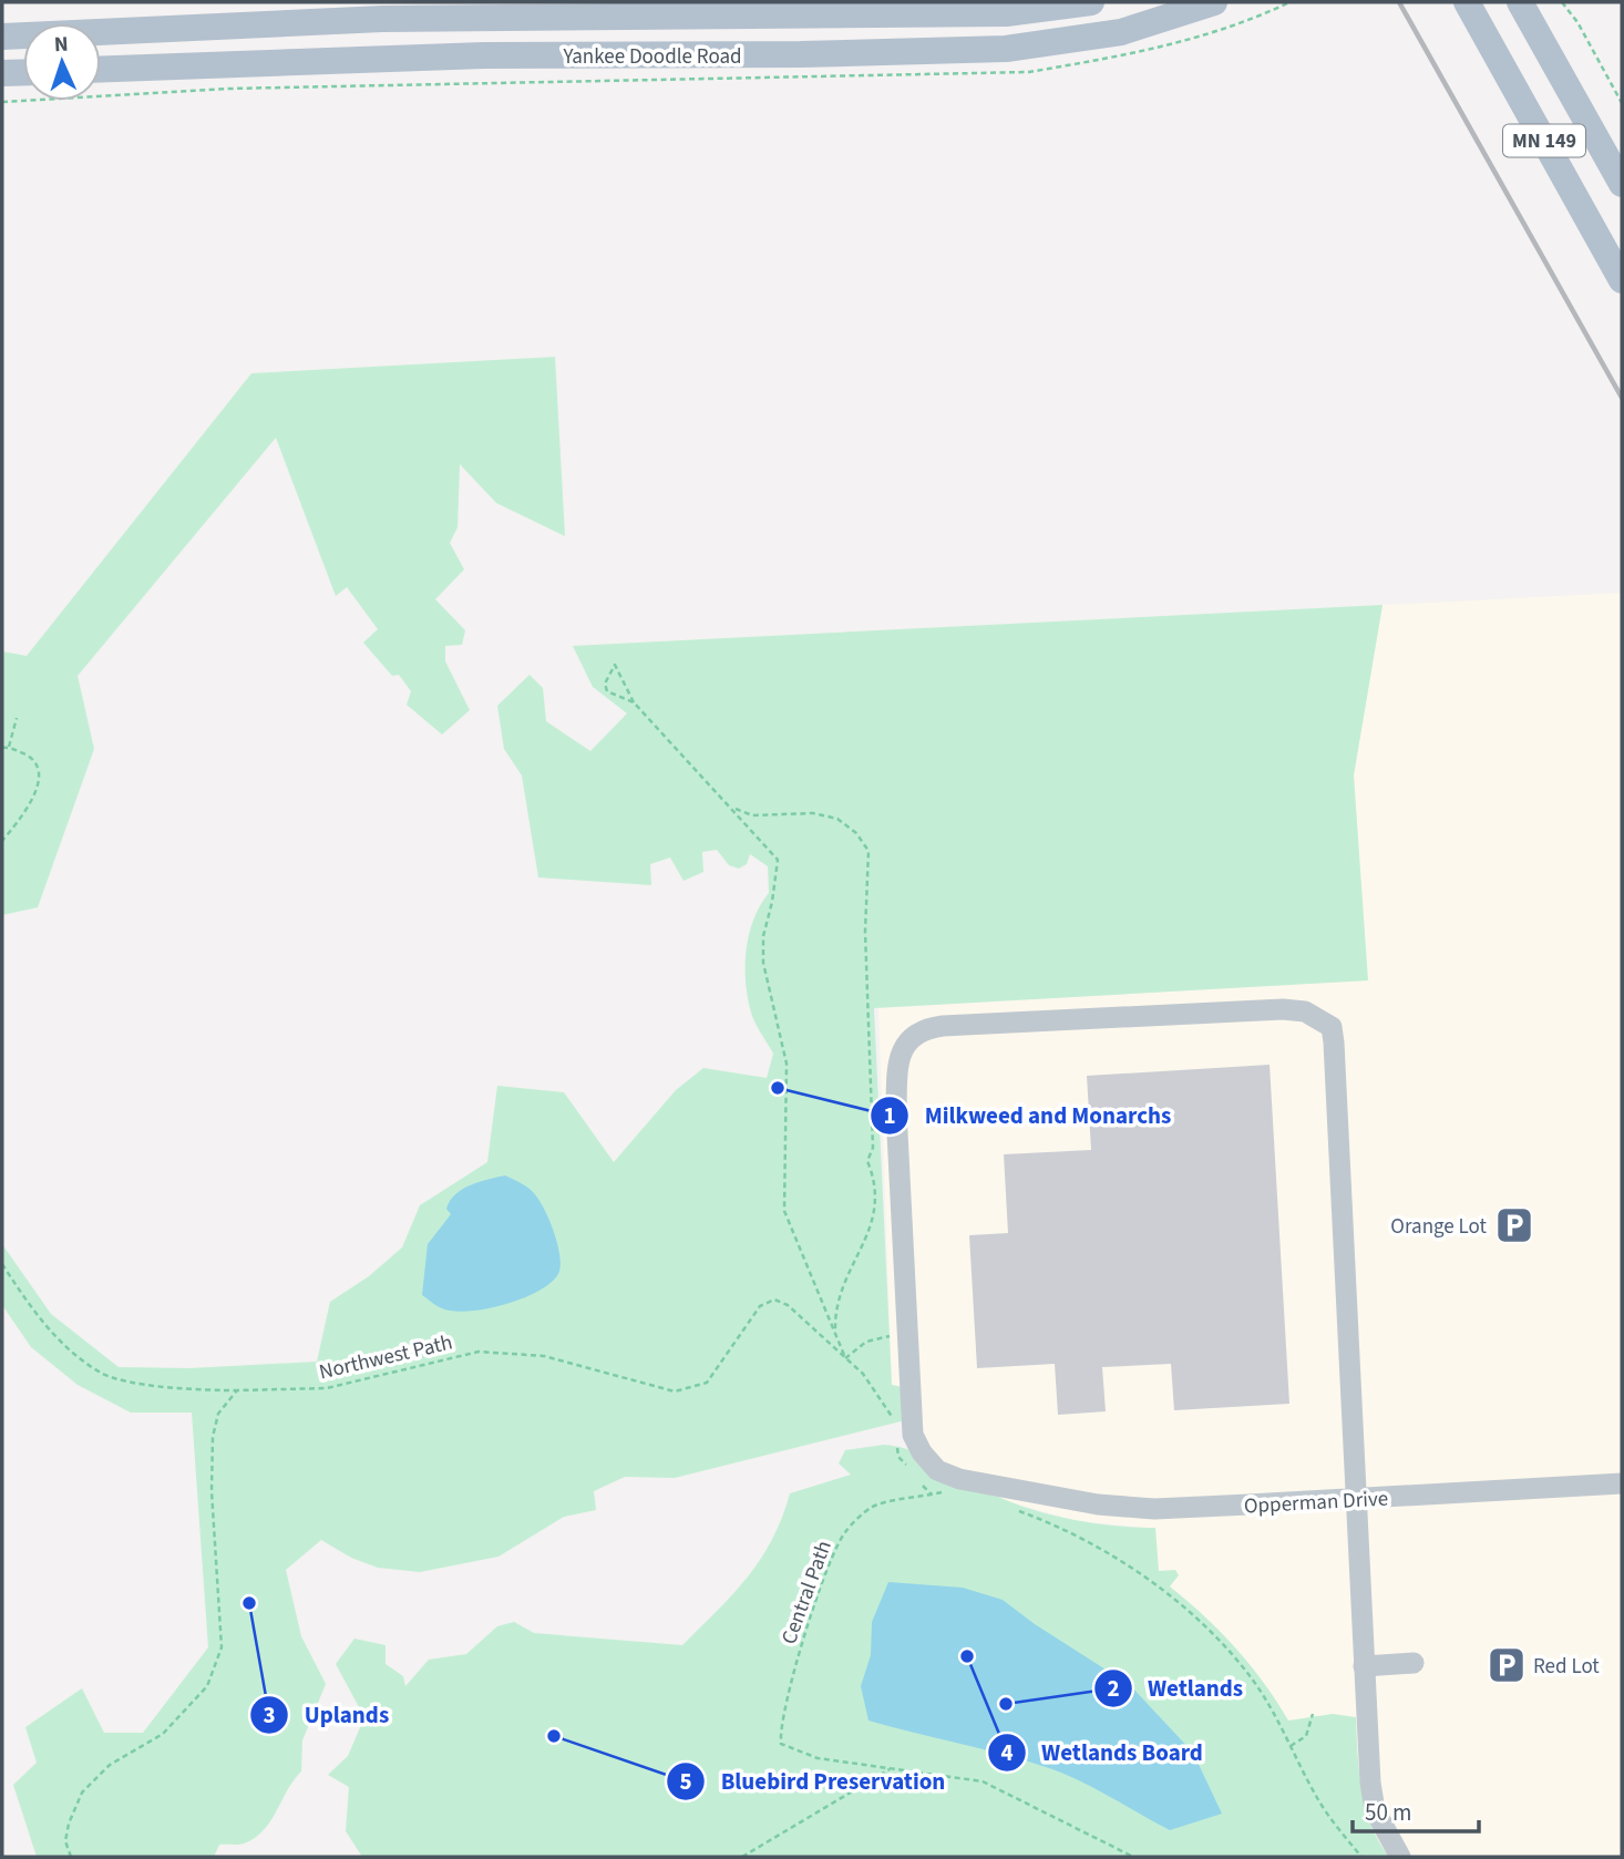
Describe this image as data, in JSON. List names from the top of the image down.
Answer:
{
  "streets": {
    "main road": ["Yankee Doodle Road", "MN 149"],
    "street": ["Opperman Drive"],
    "path": ["Northwest Path", "Central Path"]
  },
  "places": {
    "other": [
      "Milkweed and Monarchs",
      "Uplands",
      "Wetlands Board",
      "Wetlands",
      "Bluebird Preservation"
    ],
    "parking": ["Orange Lot", "Red Lot"]
  },
  "scale_bar": "50 m",
  "north": "top"
}
